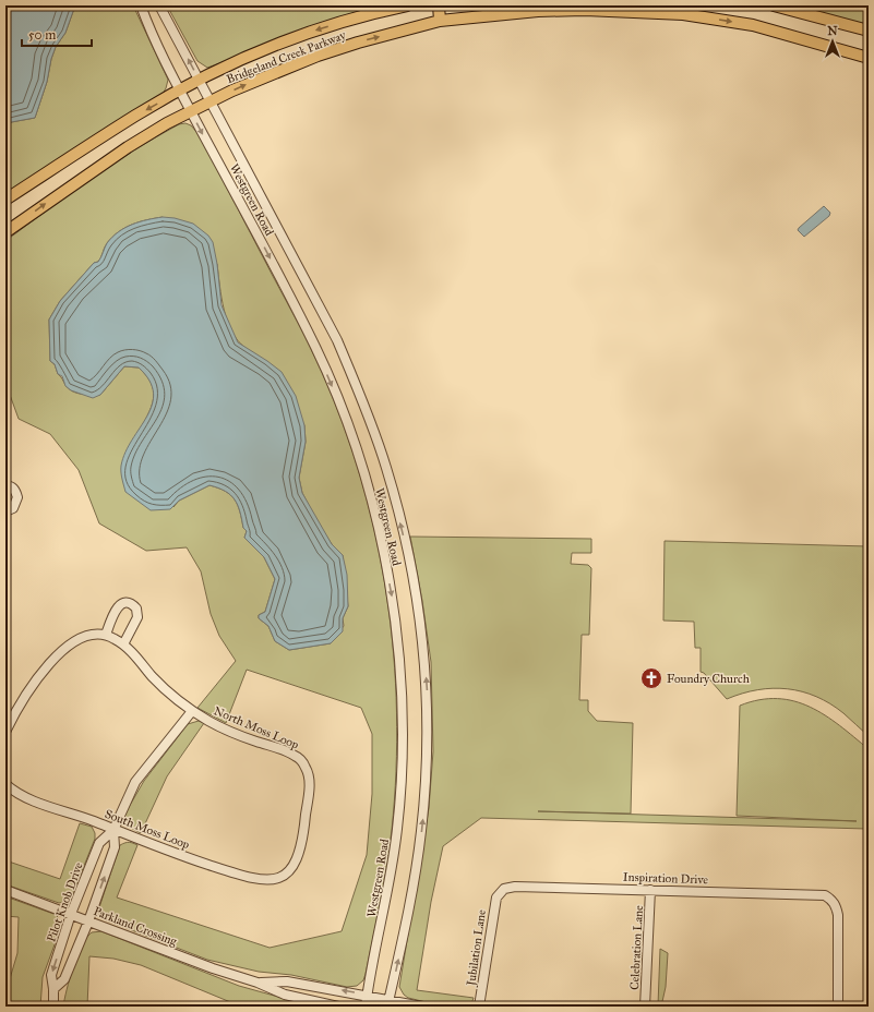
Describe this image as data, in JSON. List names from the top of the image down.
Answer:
{
  "streets": {
    "main road": ["Bridgeland Creek Parkway"],
    "street": [
      "Westgreen Road",
      "North Moss Loop",
      "South Moss Loop",
      "Inspiration Drive",
      "Pilot Knob Drive",
      "Parkland Crossing",
      "Jubilation Lane",
      "Celebration Lane"
    ]
  },
  "crossings": [
    ["Bridgeland Creek Parkway", "Westgreen Road"],
    ["Westgreen Road", "Parkland Crossing"],
    ["North Moss Loop", "South Moss Loop"],
    ["North Moss Loop", "Pilot Knob Drive"],
    ["South Moss Loop", "Pilot Knob Drive"],
    ["Inspiration Drive", "Jubilation Lane"],
    ["Inspiration Drive", "Celebration Lane"],
    ["Pilot Knob Drive", "Parkland Crossing"]
  ],
  "places": {
    "church": ["Foundry Church"]
  },
  "scale_bar": "50 m",
  "north": "top"
}
